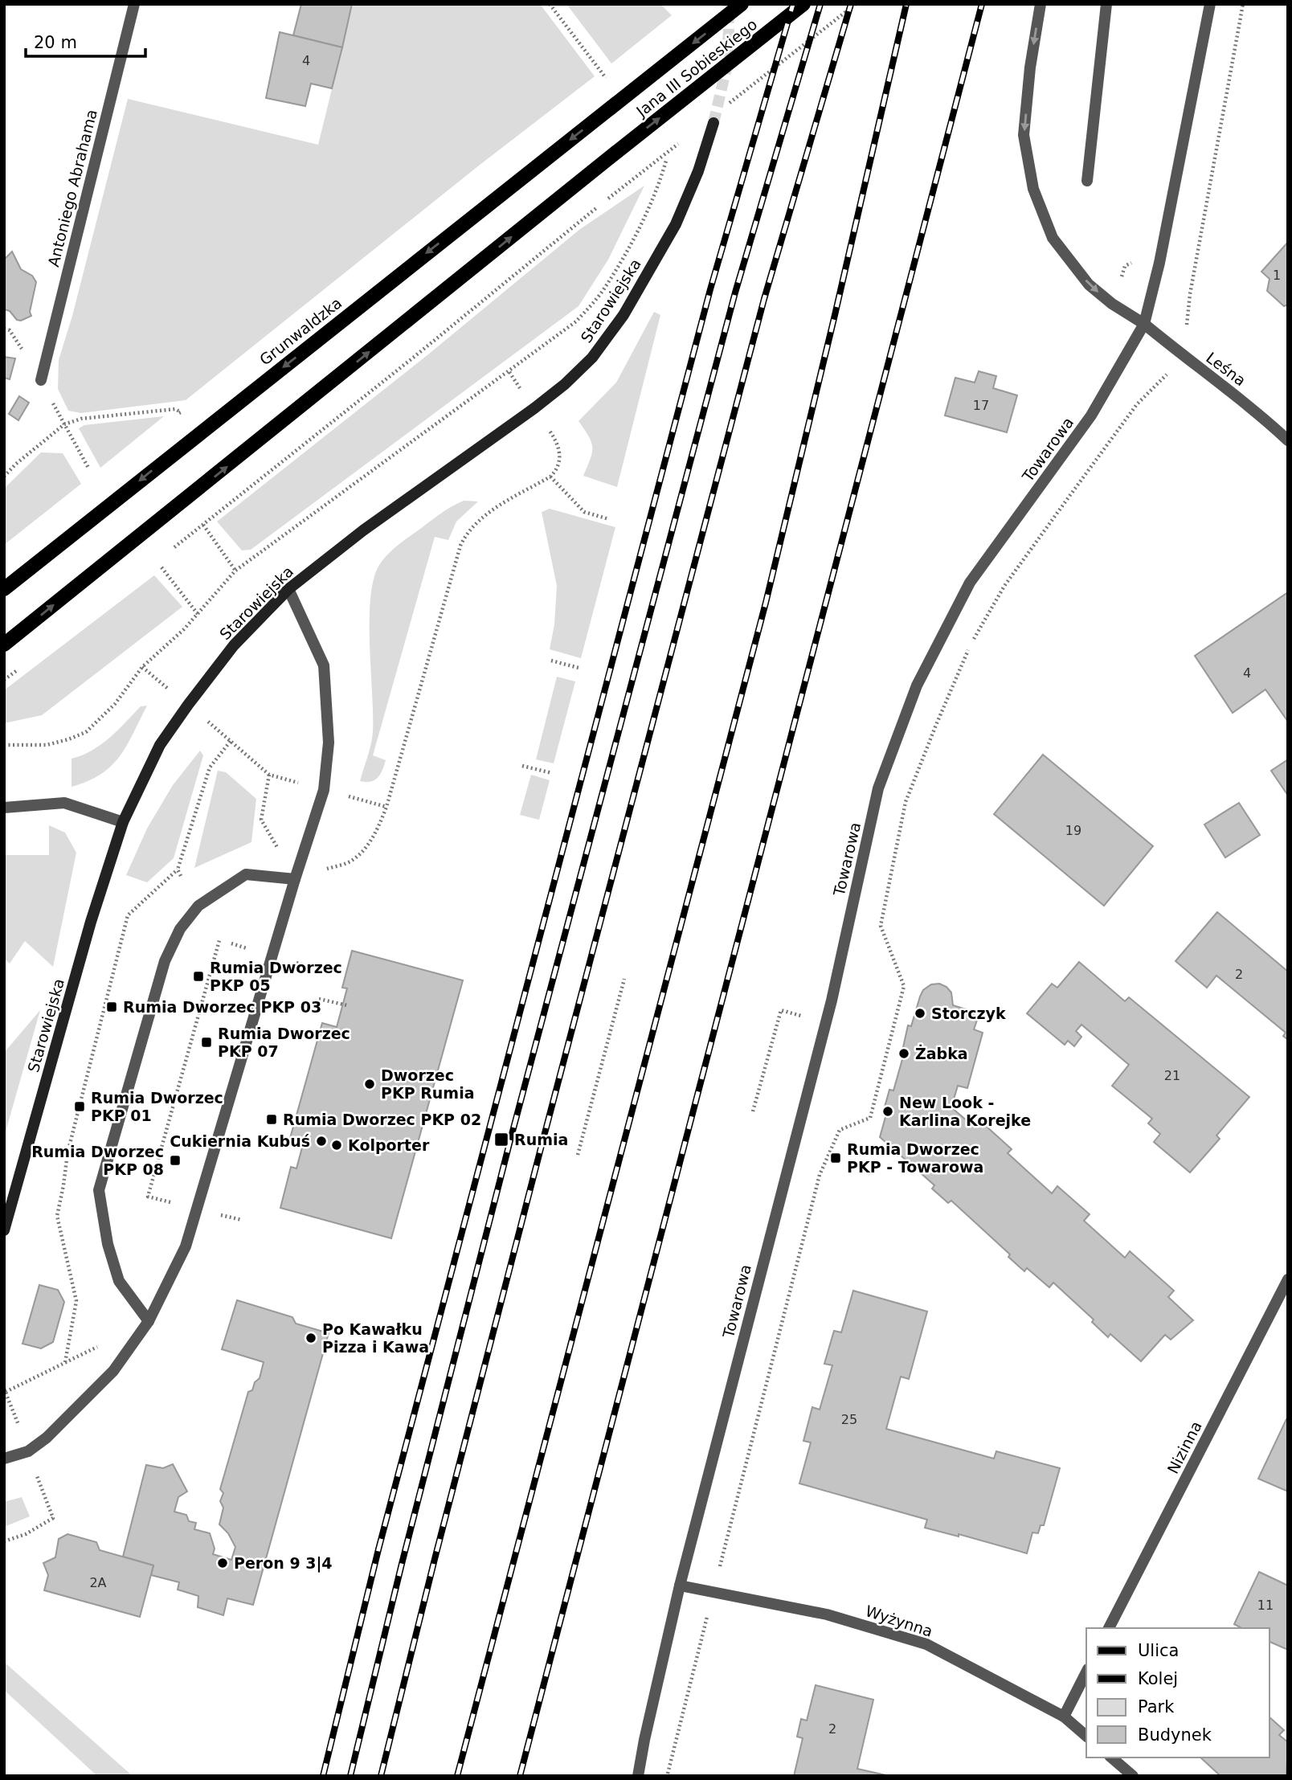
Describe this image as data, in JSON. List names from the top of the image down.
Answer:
{
  "streets": {
    "main road": ["Jana III Sobieskiego", "Starowiejska", "Grunwaldzka"],
    "street": [
      "Antoniego Abrahama",
      "Leśna",
      "Towarowa",
      "Nizinna",
      "Wyżynna"
    ]
  },
  "crossings": [
    ["Jana III Sobieskiego", "Grunwaldzka"],
    ["Leśna", "Towarowa"],
    ["Towarowa", "Wyżynna"]
  ],
  "one_way": ["Grunwaldzka"],
  "places": {
    "transit": [
      "Rumia Dworzec PKP 05",
      "Rumia Dworzec PKP 03",
      "Rumia Dworzec PKP 07",
      "Rumia Dworzec PKP 01",
      "Rumia Dworzec PKP 02",
      "Rumia",
      "Rumia Dworzec PKP - Towarowa",
      "Rumia Dworzec PKP 08"
    ],
    "other": [
      "Storczyk",
      "Żabka",
      "Dworzec PKP Rumia",
      "New Look - Karlina Korejke",
      "Cukiernia Kubuś",
      "Kolporter",
      "Po Kawałku Pizza i Kawa",
      "Peron 9 3|4"
    ]
  },
  "house_numbers": [
    "4",
    "1",
    "17",
    "4",
    "19",
    "2",
    "21",
    "25",
    "2A",
    "11",
    "2"
  ],
  "legend": [
    "Ulica",
    "Kolej",
    "Park",
    "Budynek"
  ],
  "scale_bar": "20 m"
}
